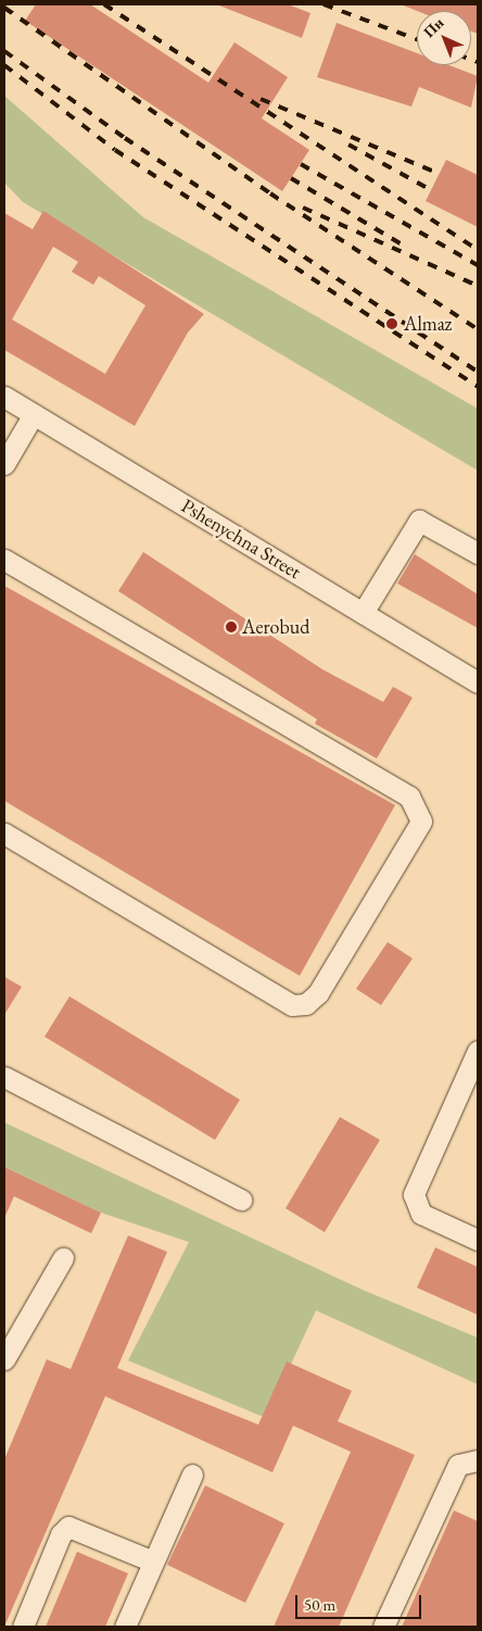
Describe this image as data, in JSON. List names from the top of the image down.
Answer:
{
  "streets": {
    "street": ["Pshenychna Street"]
  },
  "places": ["Almaz", "Aerobud"],
  "scale_bar": "50 m",
  "north": "top left"
}
